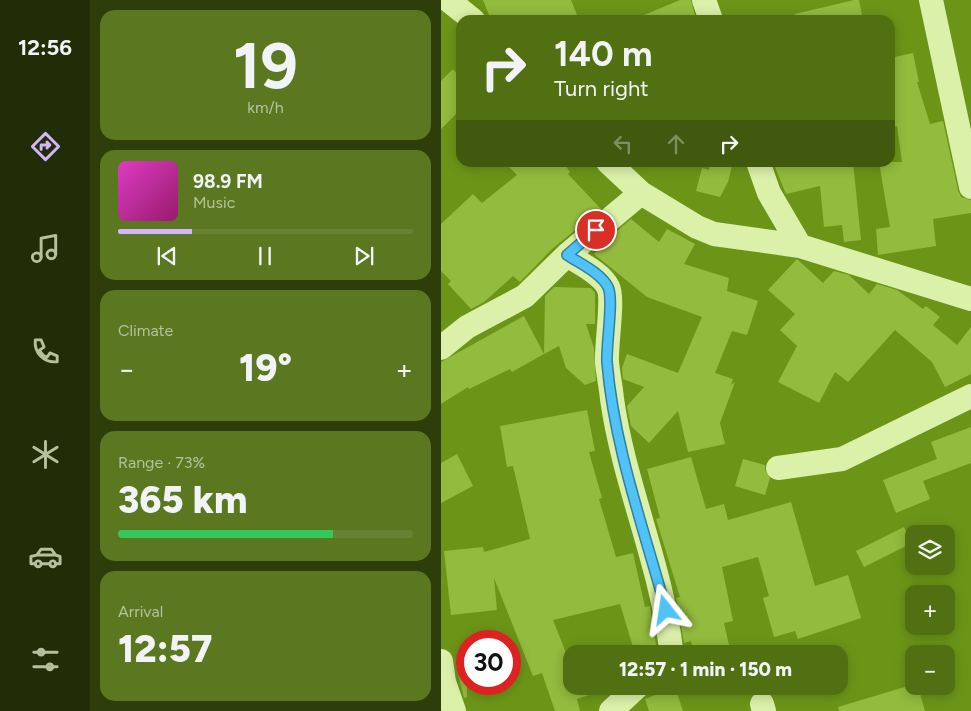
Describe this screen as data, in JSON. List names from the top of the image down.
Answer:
{
  "page": {
    "tabs": "12:56",
    "tile": [
      ["19", "km/h"],
      "Climate",
      ["Range · 73%", "365 km"],
      ["Arrival", "12:57"]
    ],
    "turn": ["140 m", "Turn right"],
    "song": ["98.9 FM", "Music"],
    "heat": ["−", "19°", "+"],
    "map_buttons": ["+", "−"],
    "limit": "30",
    "trip": "12:57 · 1 min · 150 m"
  }
}
